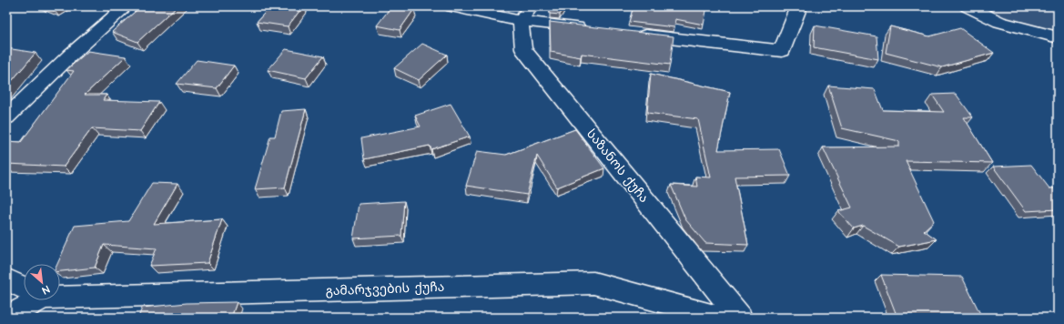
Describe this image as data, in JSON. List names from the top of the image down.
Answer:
{
  "streets": {
    "street": ["საზანოს ქუჩა", "გამარჯვების ქუჩა"]
  },
  "north": "bottom right"
}
